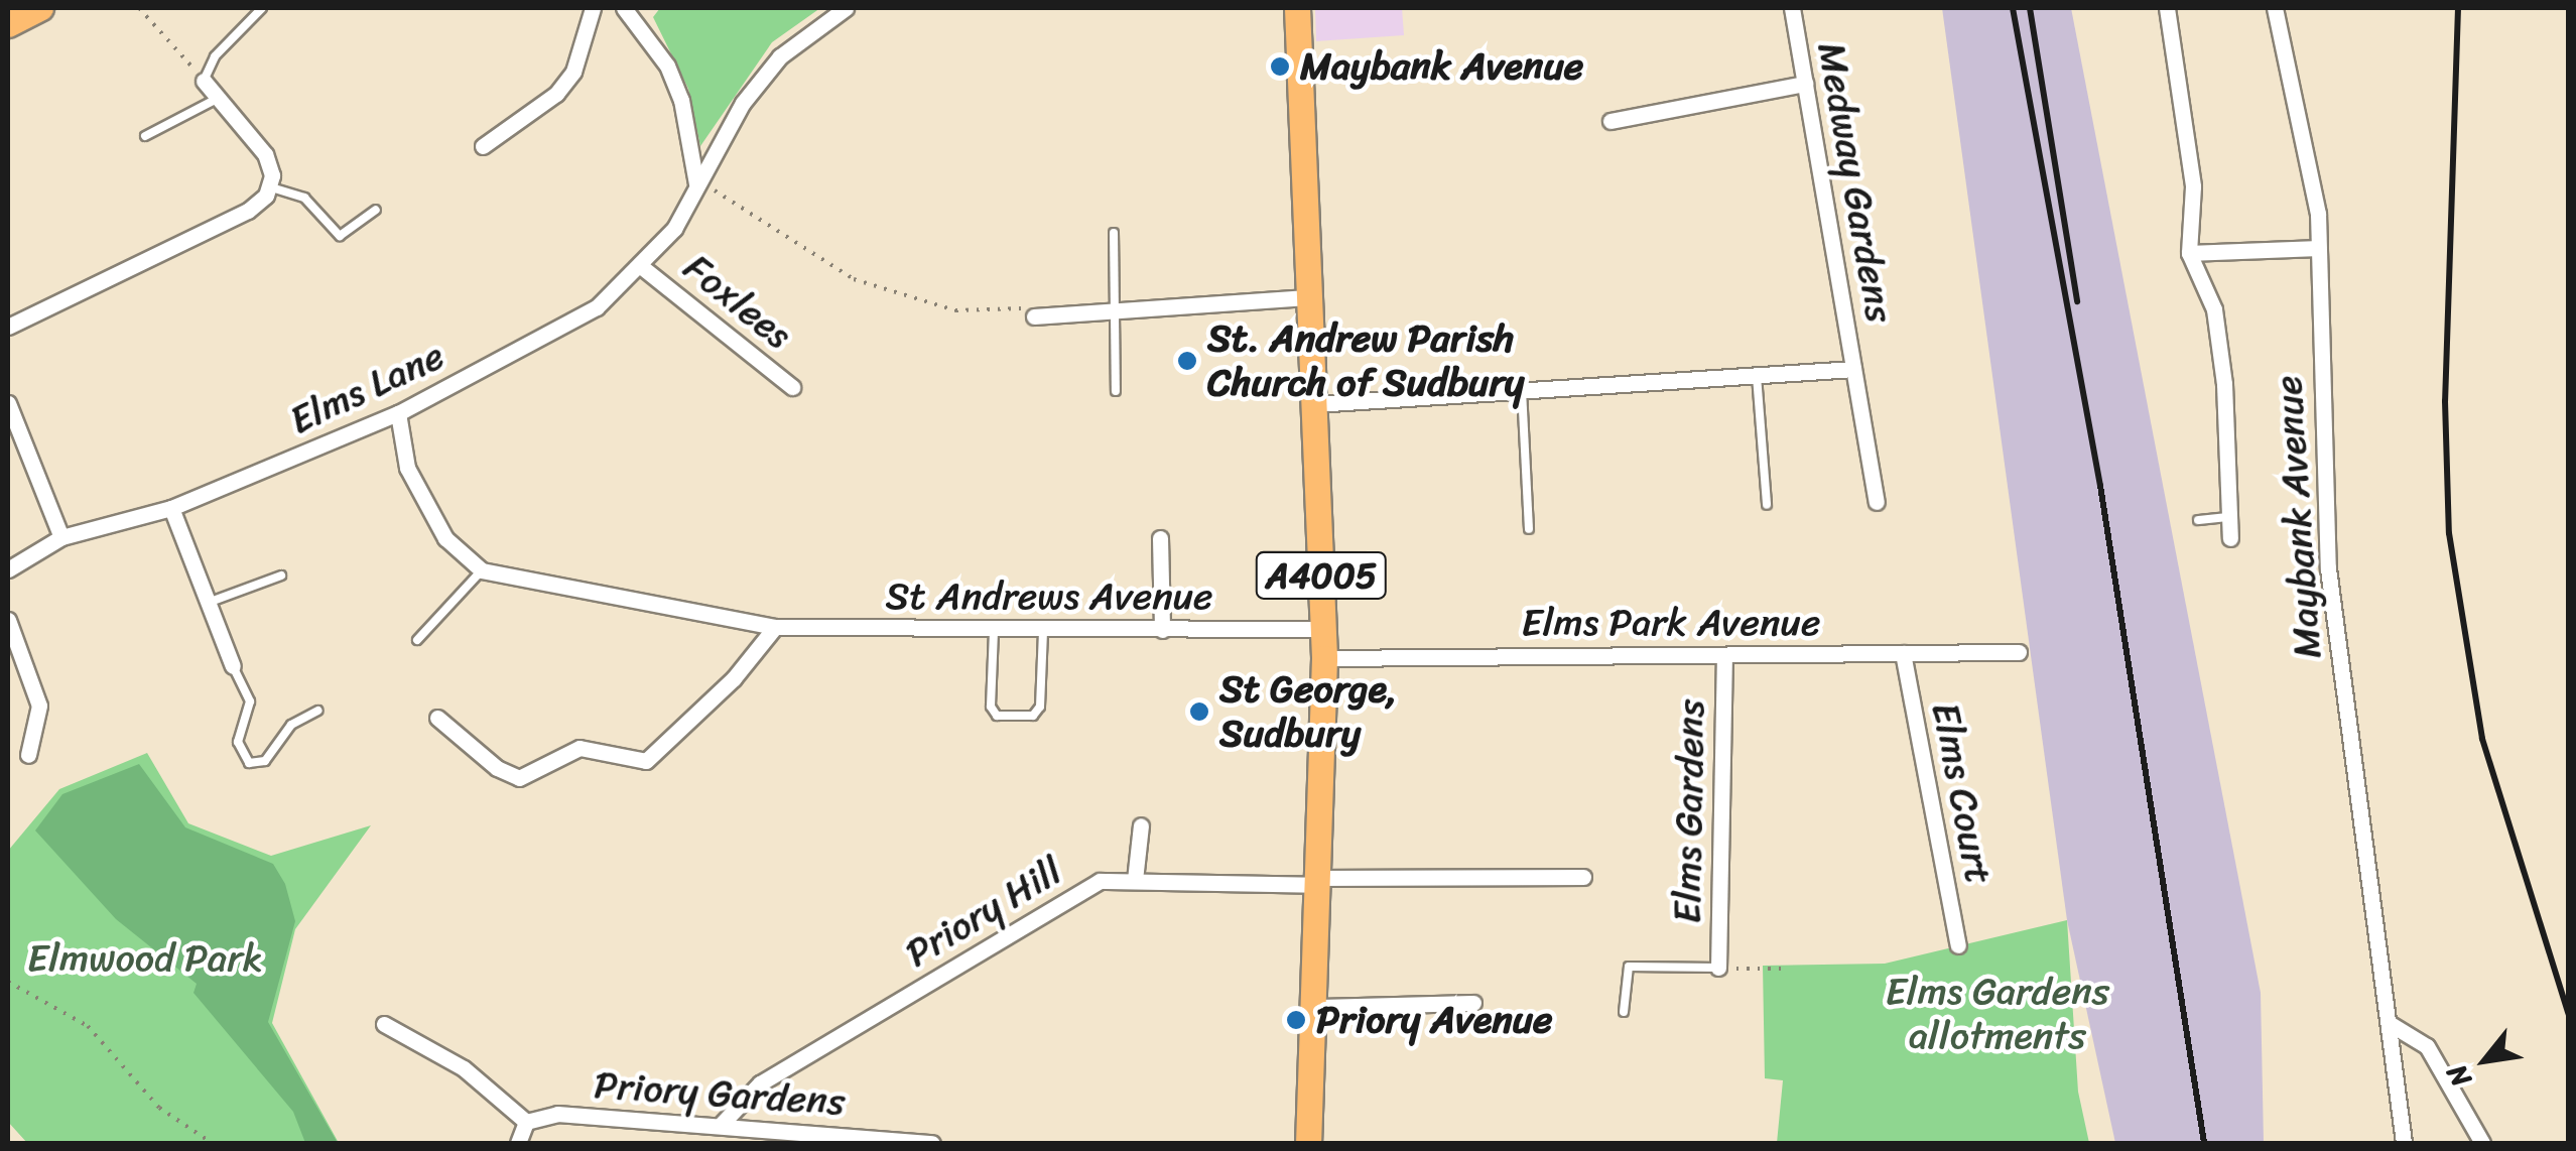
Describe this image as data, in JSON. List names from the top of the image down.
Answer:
{
  "streets": {
    "main road": ["A4005"],
    "street": [
      "Medway Gardens",
      "Foxlees",
      "Elms Lane",
      "Maybank Avenue",
      "St Andrews Avenue",
      "Elms Park Avenue",
      "Elms Court",
      "Elms Gardens",
      "Priory Hill",
      "Priory Gardens"
    ]
  },
  "crossings": [
    ["Medway Gardens", "A4005"],
    ["Foxlees", "Elms Lane"],
    ["A4005", "St Andrews Avenue"],
    ["A4005", "Elms Park Avenue"],
    ["A4005", "Priory Hill"],
    ["Elms Park Avenue", "Elms Court"],
    ["Elms Park Avenue", "Elms Gardens"],
    ["Priory Hill", "Priory Gardens"]
  ],
  "parks": ["Elmwood Park", "Elms Gardens allotments"],
  "places": [
    "Maybank Avenue",
    "St. Andrew Parish Church of Sudbury",
    "St George, Sudbury",
    "Priory Avenue"
  ],
  "north": "bottom left"
}
